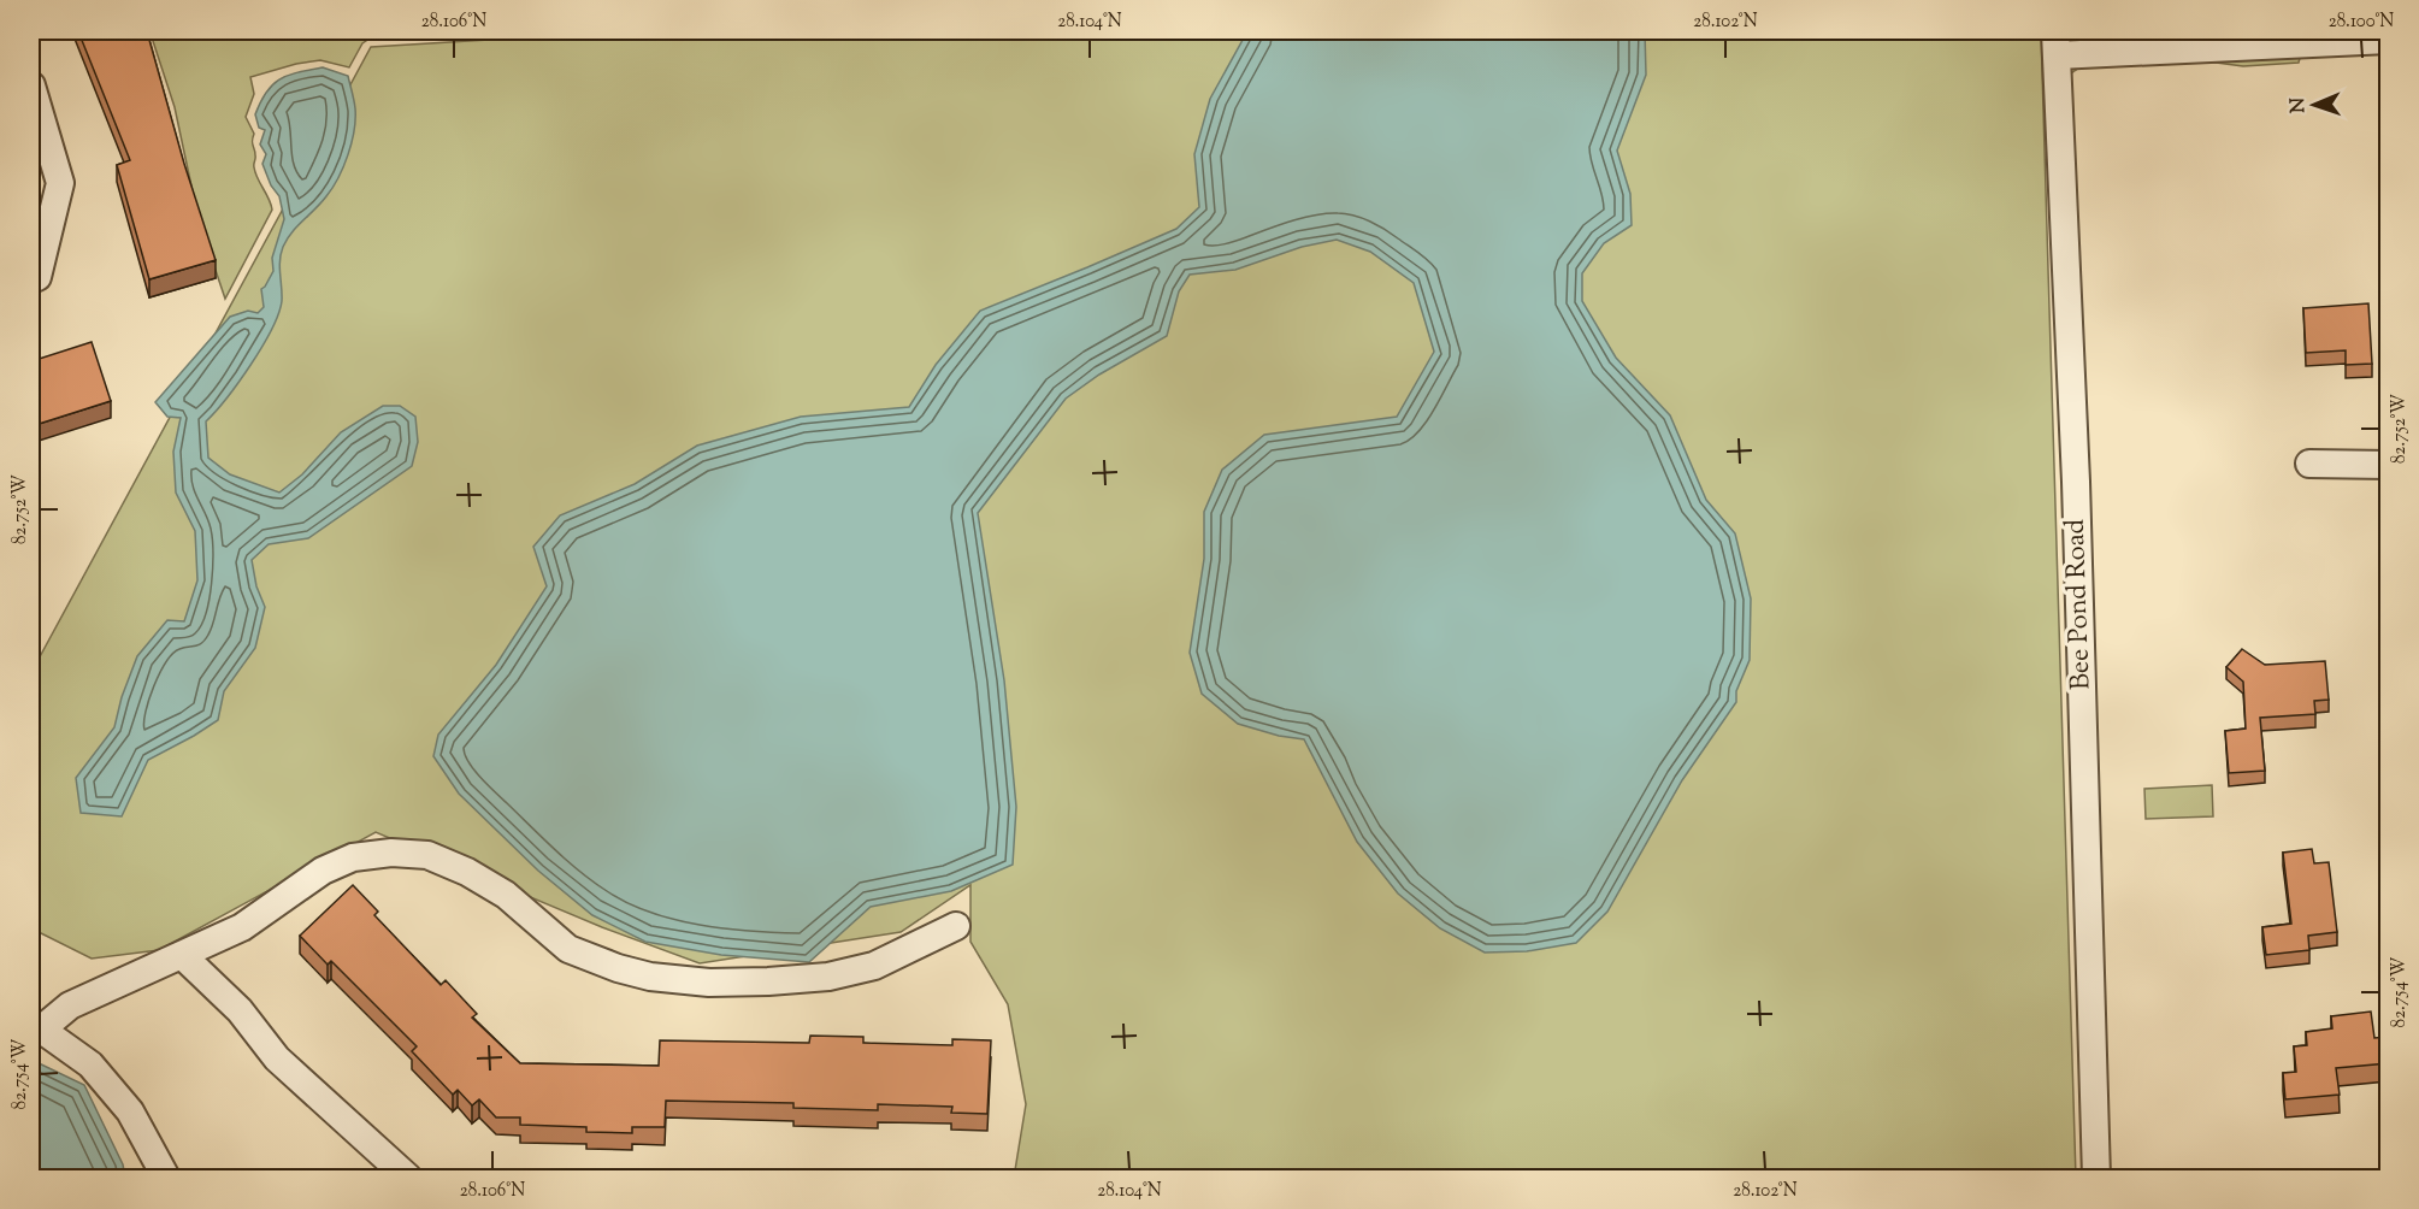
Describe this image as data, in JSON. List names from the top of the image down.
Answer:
{
  "streets": {
    "street": ["Bee Pond Road"]
  },
  "north": "left",
  "coordinates": [
    "28.106°N",
    "28.104°N",
    "28.102°N",
    "28.100°N",
    "82.752°W",
    "82.754°W"
  ]
}
